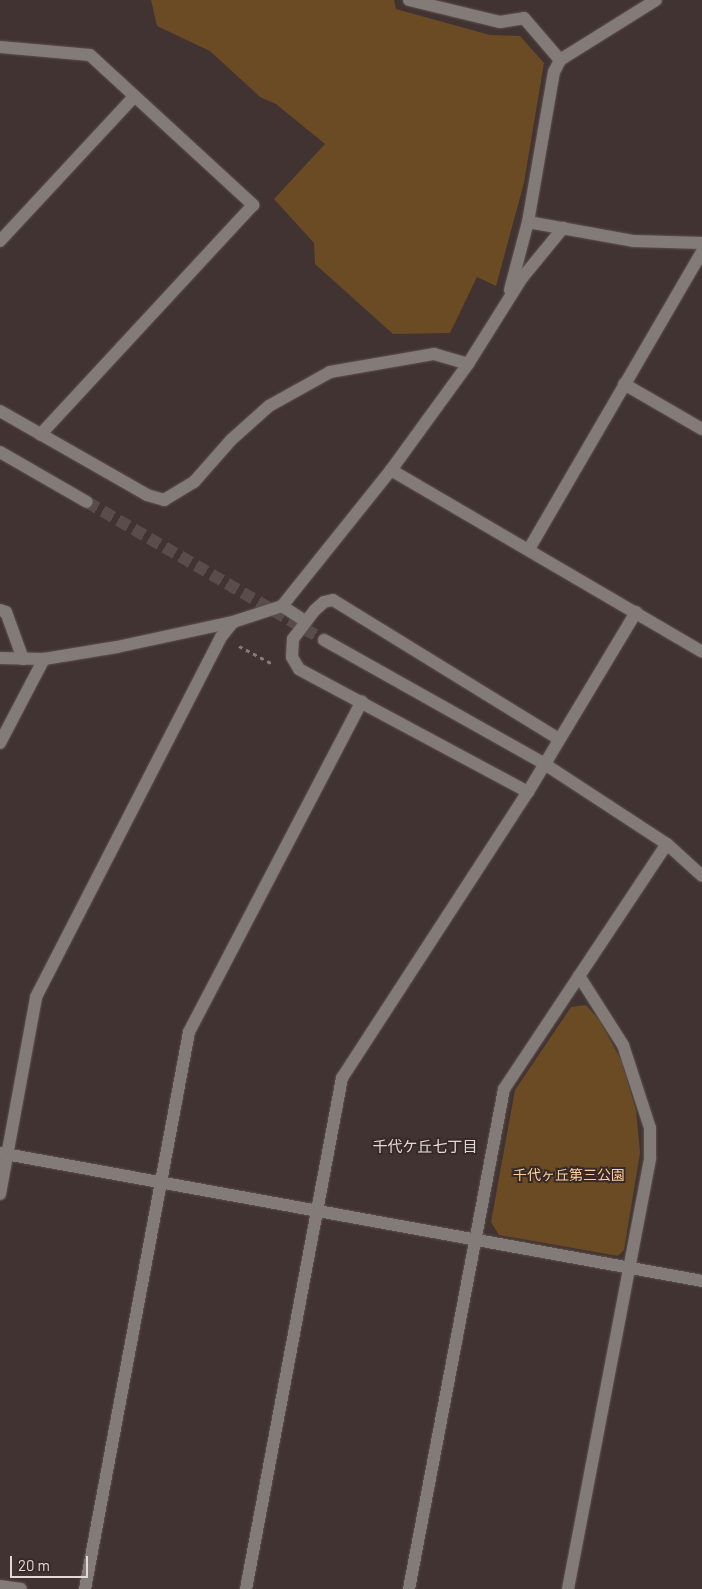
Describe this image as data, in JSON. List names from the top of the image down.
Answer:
{
  "districts": ["千代ケ丘七丁目"],
  "parks": ["千代ヶ丘第三公園"],
  "scale_bar": "20 m"
}
